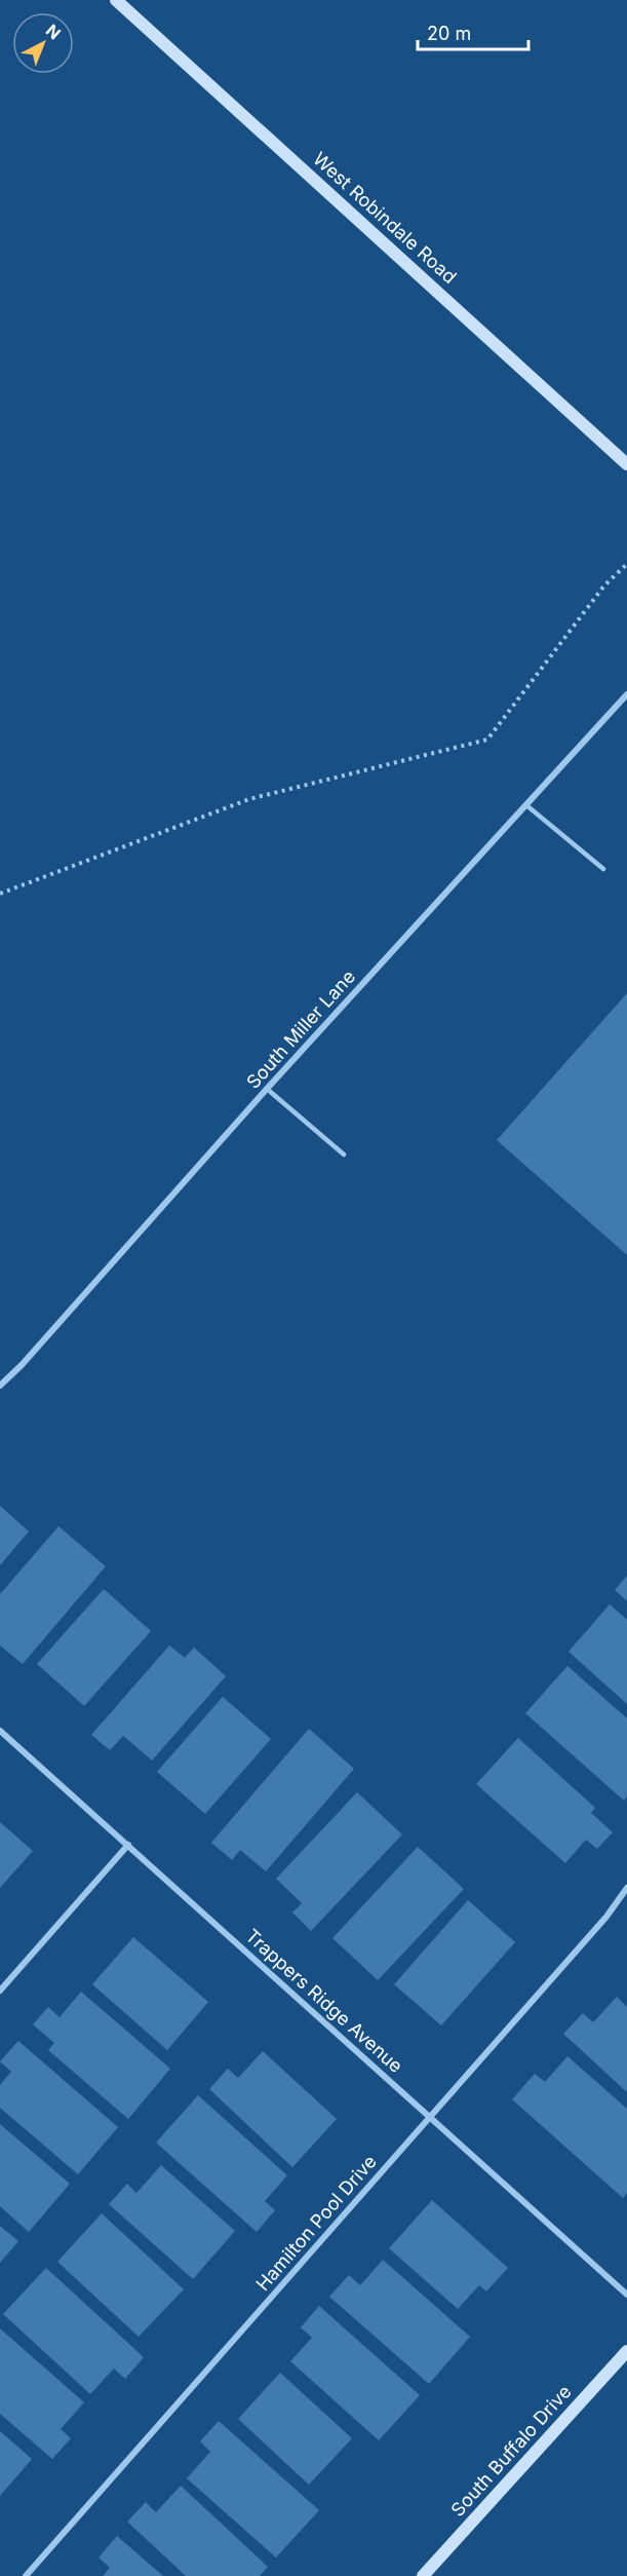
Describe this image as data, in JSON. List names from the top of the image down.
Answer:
{
  "streets": {
    "main road": ["West Robindale Road", "South Buffalo Drive"],
    "street": ["South Miller Lane", "Trappers Ridge Avenue", "Hamilton Pool Drive"]
  },
  "crossings": [
    ["Trappers Ridge Avenue", "Hamilton Pool Drive"]
  ],
  "scale_bar": "20 m",
  "north": "top right"
}
